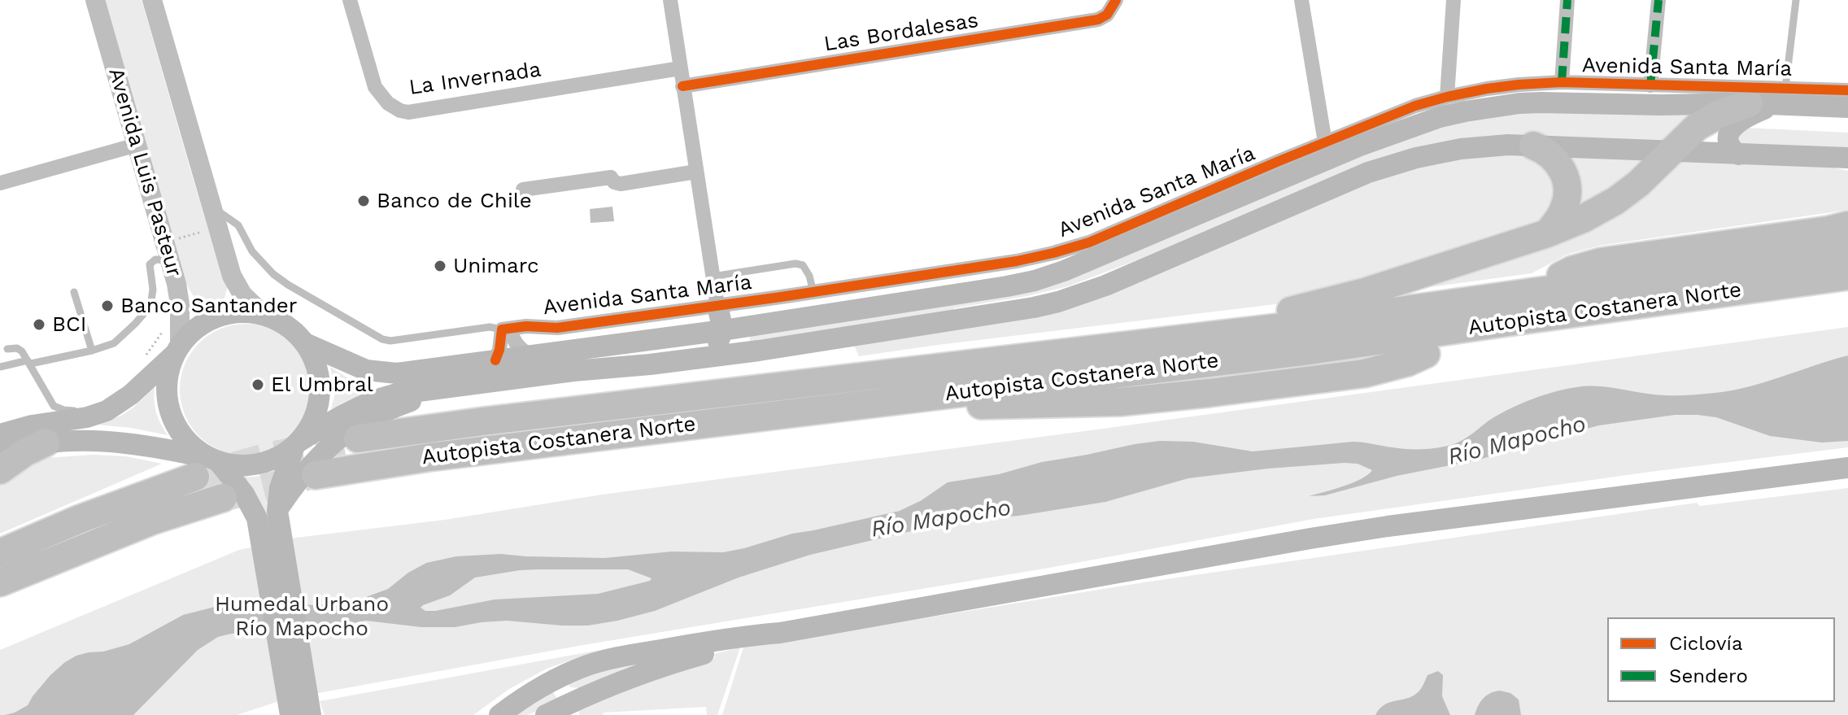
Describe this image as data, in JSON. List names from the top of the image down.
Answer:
{
  "streets": {
    "highway": ["Autopista Costanera Norte"],
    "main road": ["Avenida Santa María"],
    "street": ["Las Bordalesas", "La Invernada", "Avenida Luis Pasteur"]
  },
  "crossings": [
    ["Avenida Santa María", "Avenida Luis Pasteur"]
  ],
  "water": ["Río Mapocho"],
  "parks": ["Humedal Urbano Río Mapocho"],
  "places": [
    "Banco de Chile",
    "Unimarc",
    "Banco Santander",
    "BCI",
    "El Umbral"
  ],
  "legend": ["Ciclovía", "Sendero"]
}
